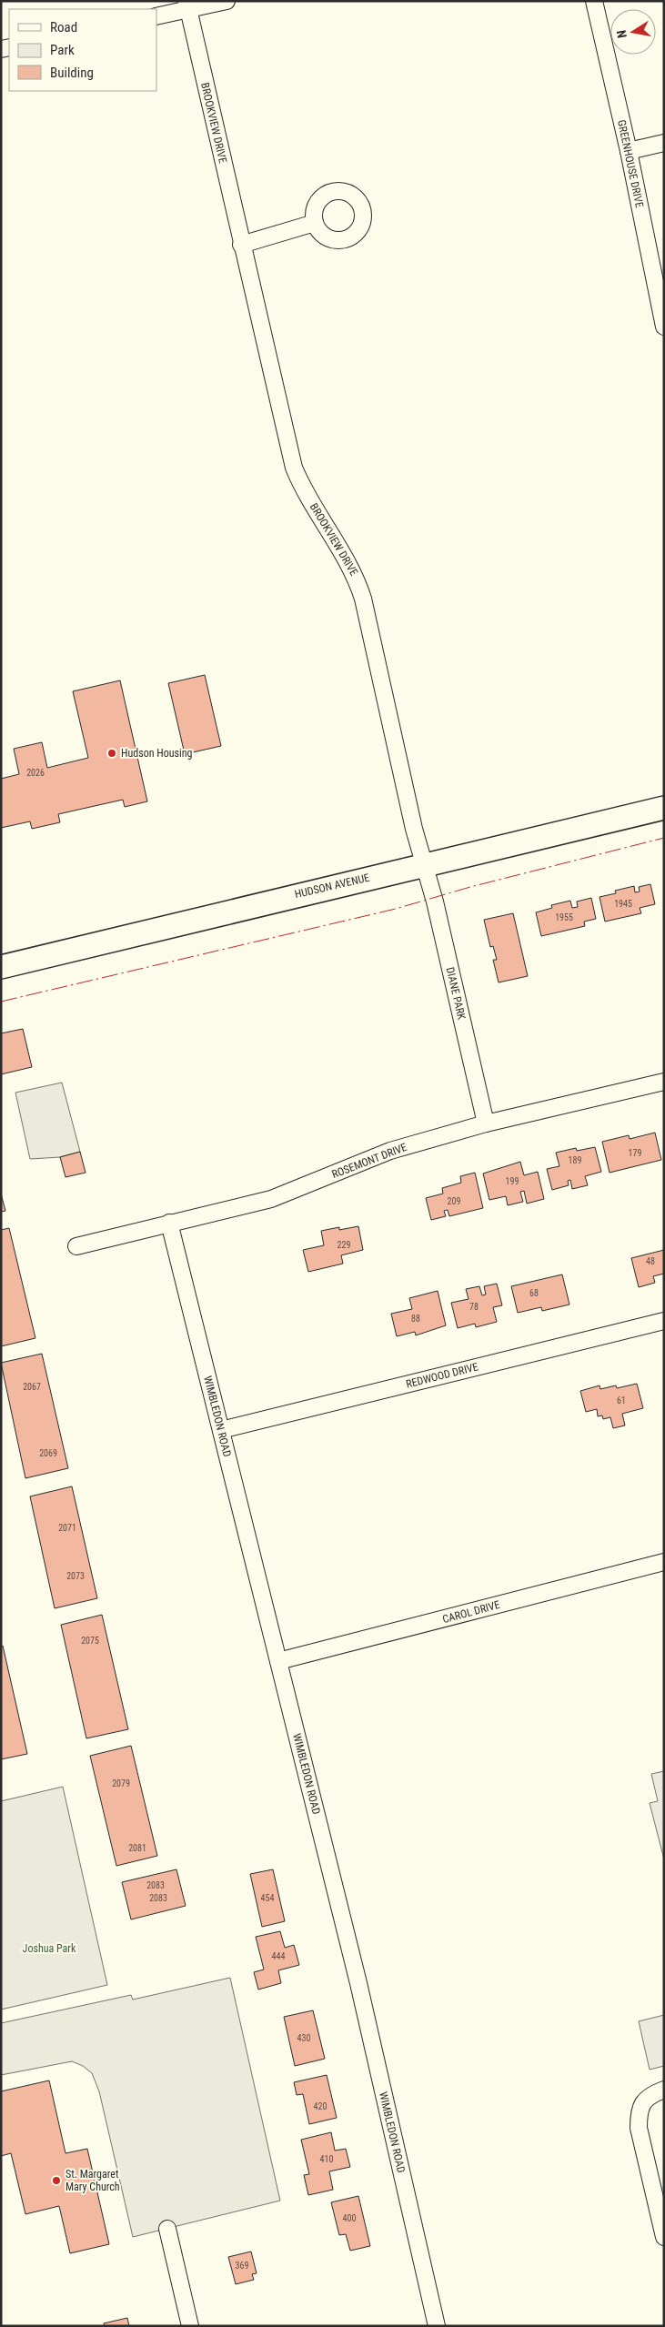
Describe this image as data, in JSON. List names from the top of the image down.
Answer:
{
  "streets": {
    "main road": ["HUDSON AVENUE"],
    "street": [
      "BROOKVIEW DRIVE",
      "GREENHOUSE DRIVE",
      "DIANE PARK",
      "ROSEMONT DRIVE",
      "REDWOOD DRIVE",
      "WIMBLEDON ROAD",
      "CAROL DRIVE"
    ]
  },
  "crossings": [
    ["BROOKVIEW DRIVE", "HUDSON AVENUE"],
    ["BROOKVIEW DRIVE", "DIANE PARK"],
    ["HUDSON AVENUE", "DIANE PARK"],
    ["DIANE PARK", "ROSEMONT DRIVE"],
    ["ROSEMONT DRIVE", "WIMBLEDON ROAD"],
    ["REDWOOD DRIVE", "WIMBLEDON ROAD"],
    ["WIMBLEDON ROAD", "CAROL DRIVE"]
  ],
  "parks": ["Joshua Park"],
  "places": ["Hudson Housing", "St. Margaret Mary Church"],
  "house_numbers": [
    "2026",
    "1945",
    "1955",
    "179",
    "189",
    "199",
    "209",
    "229",
    "48",
    "68",
    "78",
    "88",
    "2067",
    "61",
    "2069",
    "2071",
    "2073",
    "2075",
    "2079",
    "2081",
    "2083",
    "2083",
    "454",
    "444",
    "430",
    "420",
    "410",
    "400",
    "369"
  ],
  "legend": ["Road", "Park", "Building"],
  "north": "left"
}
